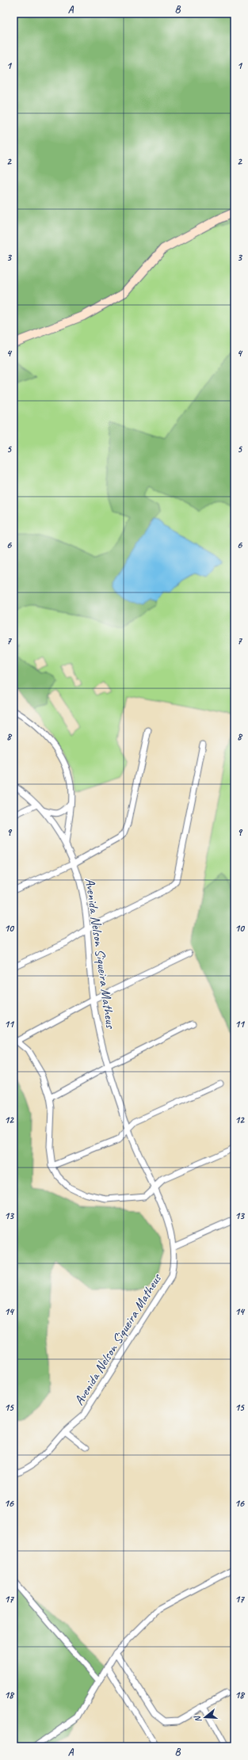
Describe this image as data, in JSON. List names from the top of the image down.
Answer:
{
  "streets": {
    "street": ["Avenida Nelson Siqueira Matheus"]
  },
  "north": "left",
  "grid": {
    "columns": ["A", "B"],
    "rows": [
      "1",
      "2",
      "3",
      "4",
      "5",
      "6",
      "7",
      "8",
      "9",
      "10",
      "11",
      "12",
      "13",
      "14",
      "15",
      "16",
      "17",
      "18"
    ]
  }
}
